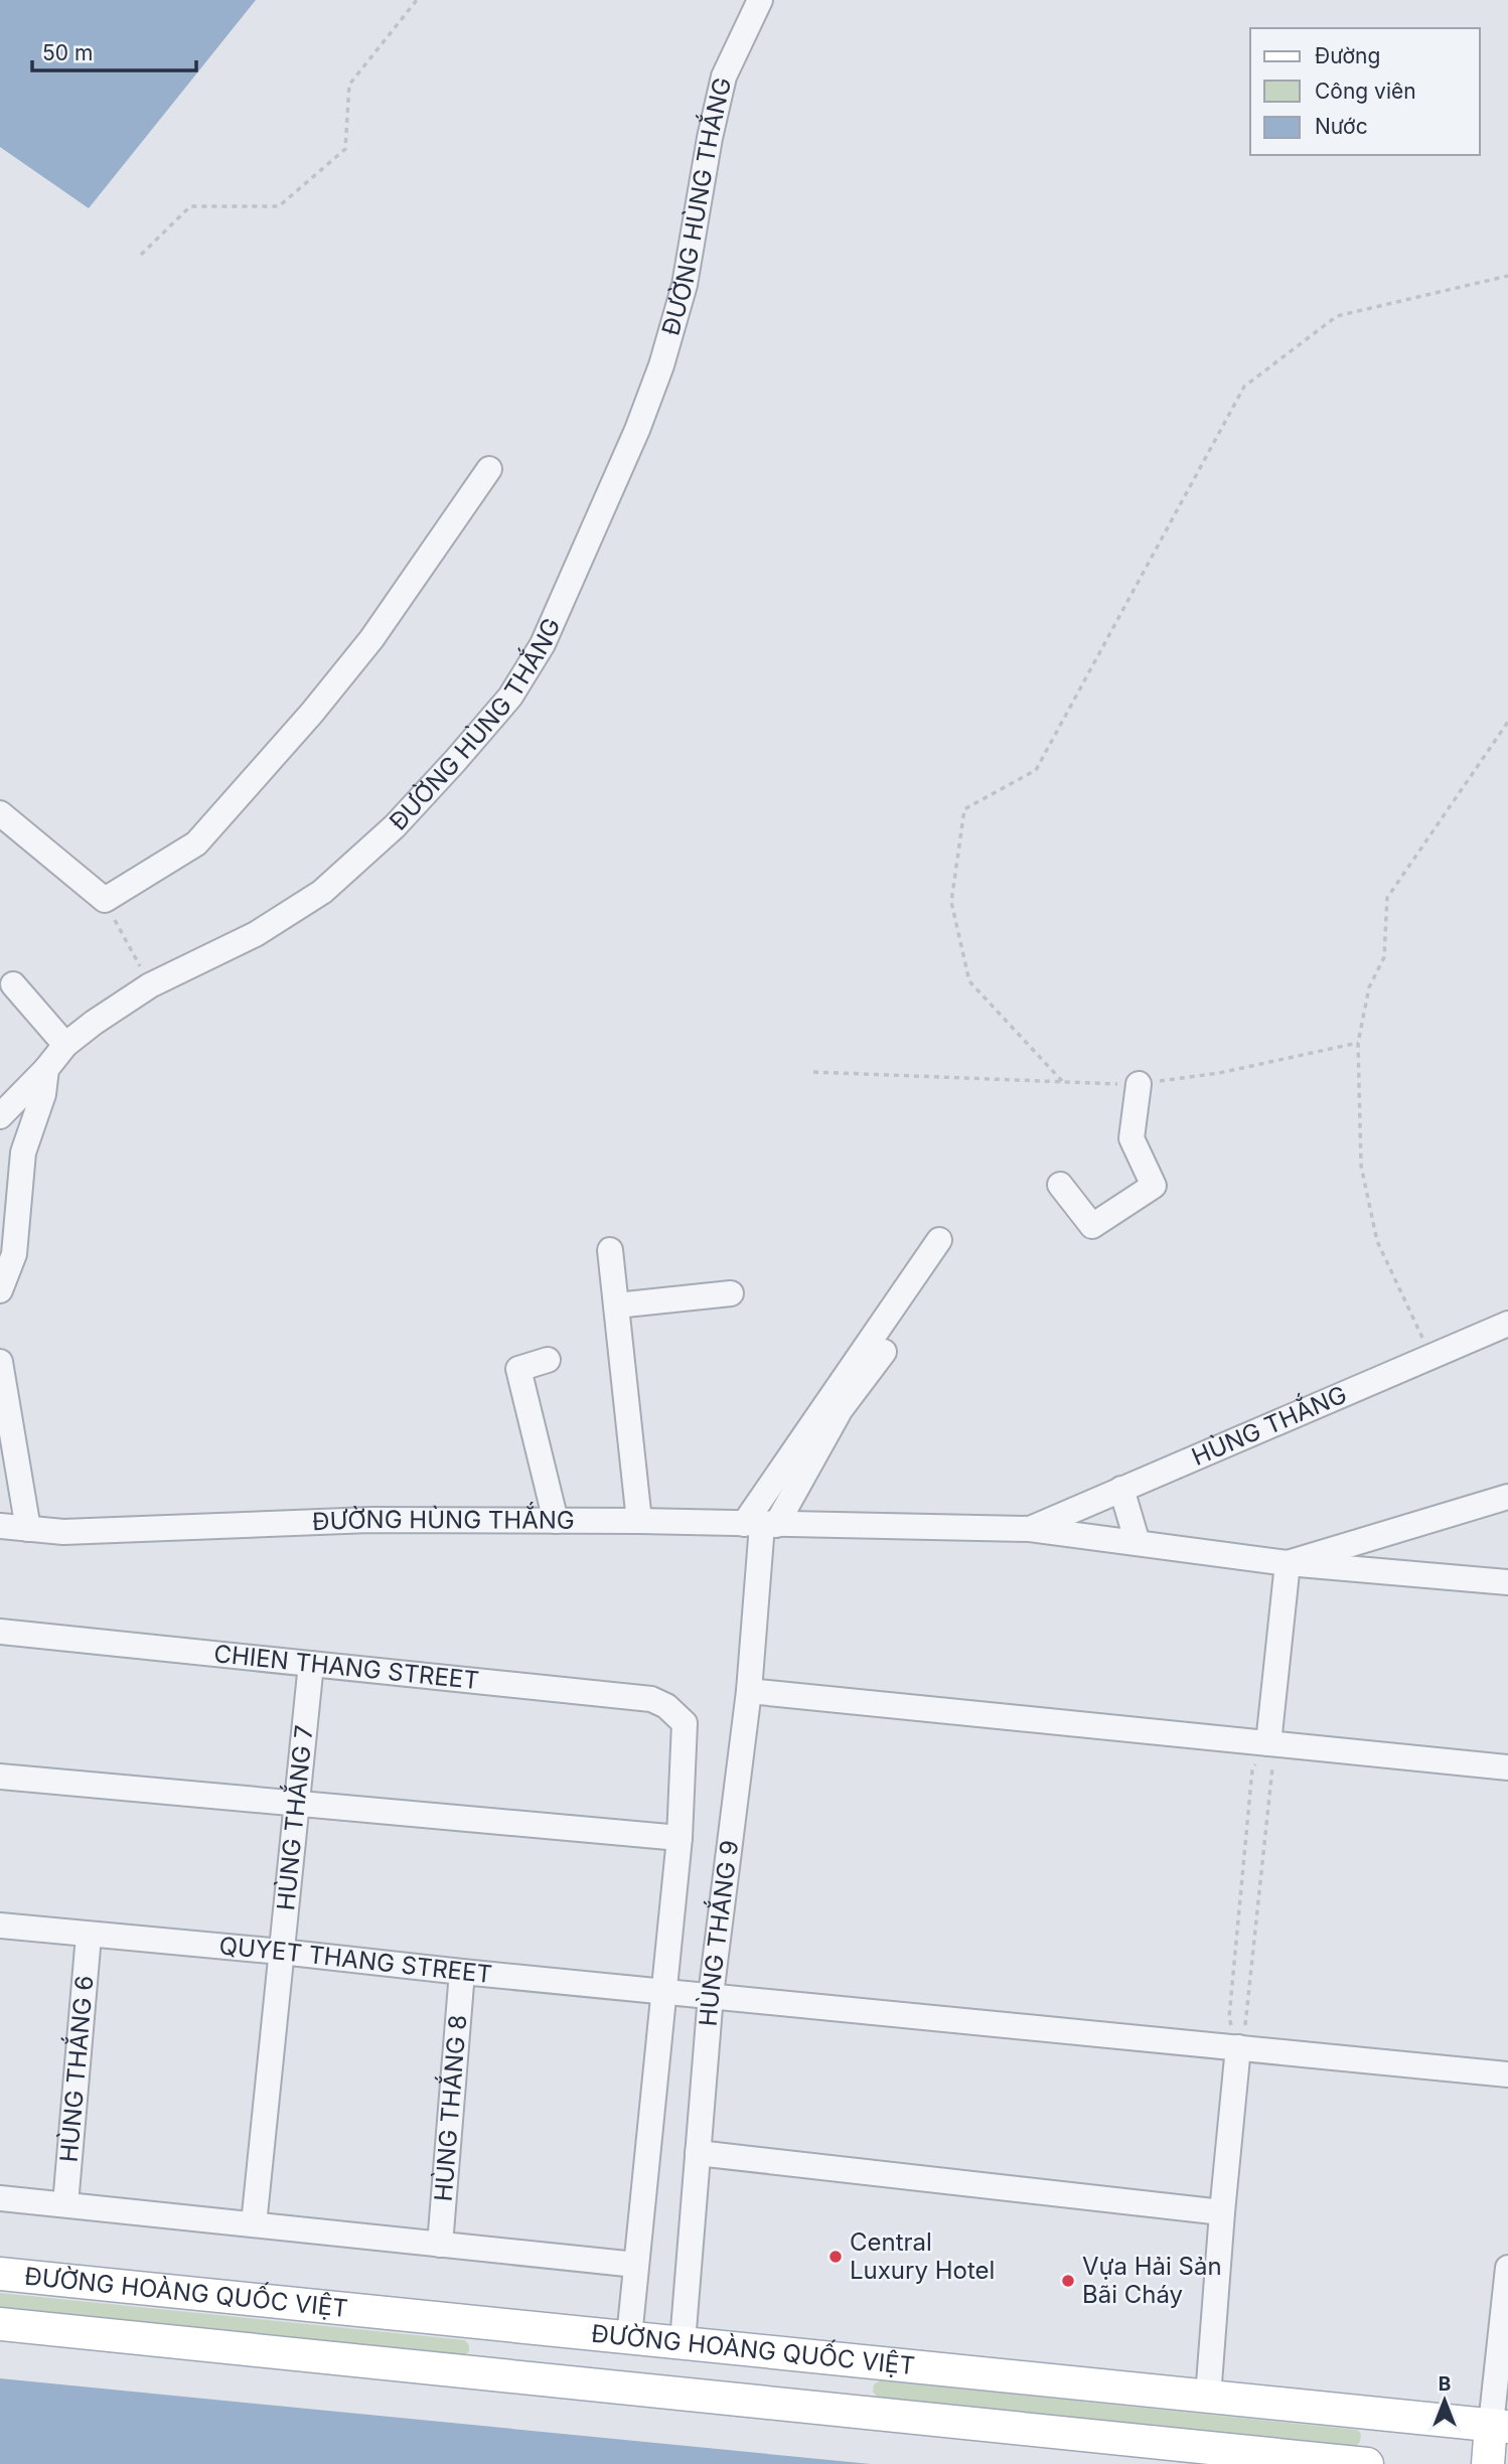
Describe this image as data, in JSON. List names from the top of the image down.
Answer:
{
  "streets": {
    "main road": ["ĐƯỜNG HOÀNG QUỐC VIỆT"],
    "street": [
      "ĐƯỜNG HÙNG THẮNG",
      "HÙNG THẮNG",
      "CHIEN THANG STREET",
      "HÙNG THẮNG 7",
      "HÙNG THẮNG 9",
      "QUYET THANG STREET",
      "HÙNG THẮNG 6",
      "HÙNG THẮNG 8"
    ]
  },
  "crossings": [
    ["ĐƯỜNG HÙNG THẮNG", "HÙNG THẮNG"],
    ["ĐƯỜNG HÙNG THẮNG", "HÙNG THẮNG 9"],
    ["CHIEN THANG STREET", "HÙNG THẮNG 7"],
    ["HÙNG THẮNG 7", "QUYET THANG STREET"],
    ["HÙNG THẮNG 9", "QUYET THANG STREET"],
    ["HÙNG THẮNG 9", "ĐƯỜNG HOÀNG QUỐC VIỆT"],
    ["QUYET THANG STREET", "HÙNG THẮNG 6"],
    ["QUYET THANG STREET", "HÙNG THẮNG 8"]
  ],
  "places": ["Central Luxury Hotel", "Vựa Hải Sản Bãi Cháy"],
  "legend": ["Đường", "Công viên", "Nước"],
  "scale_bar": "50 m",
  "north": "top"
}
